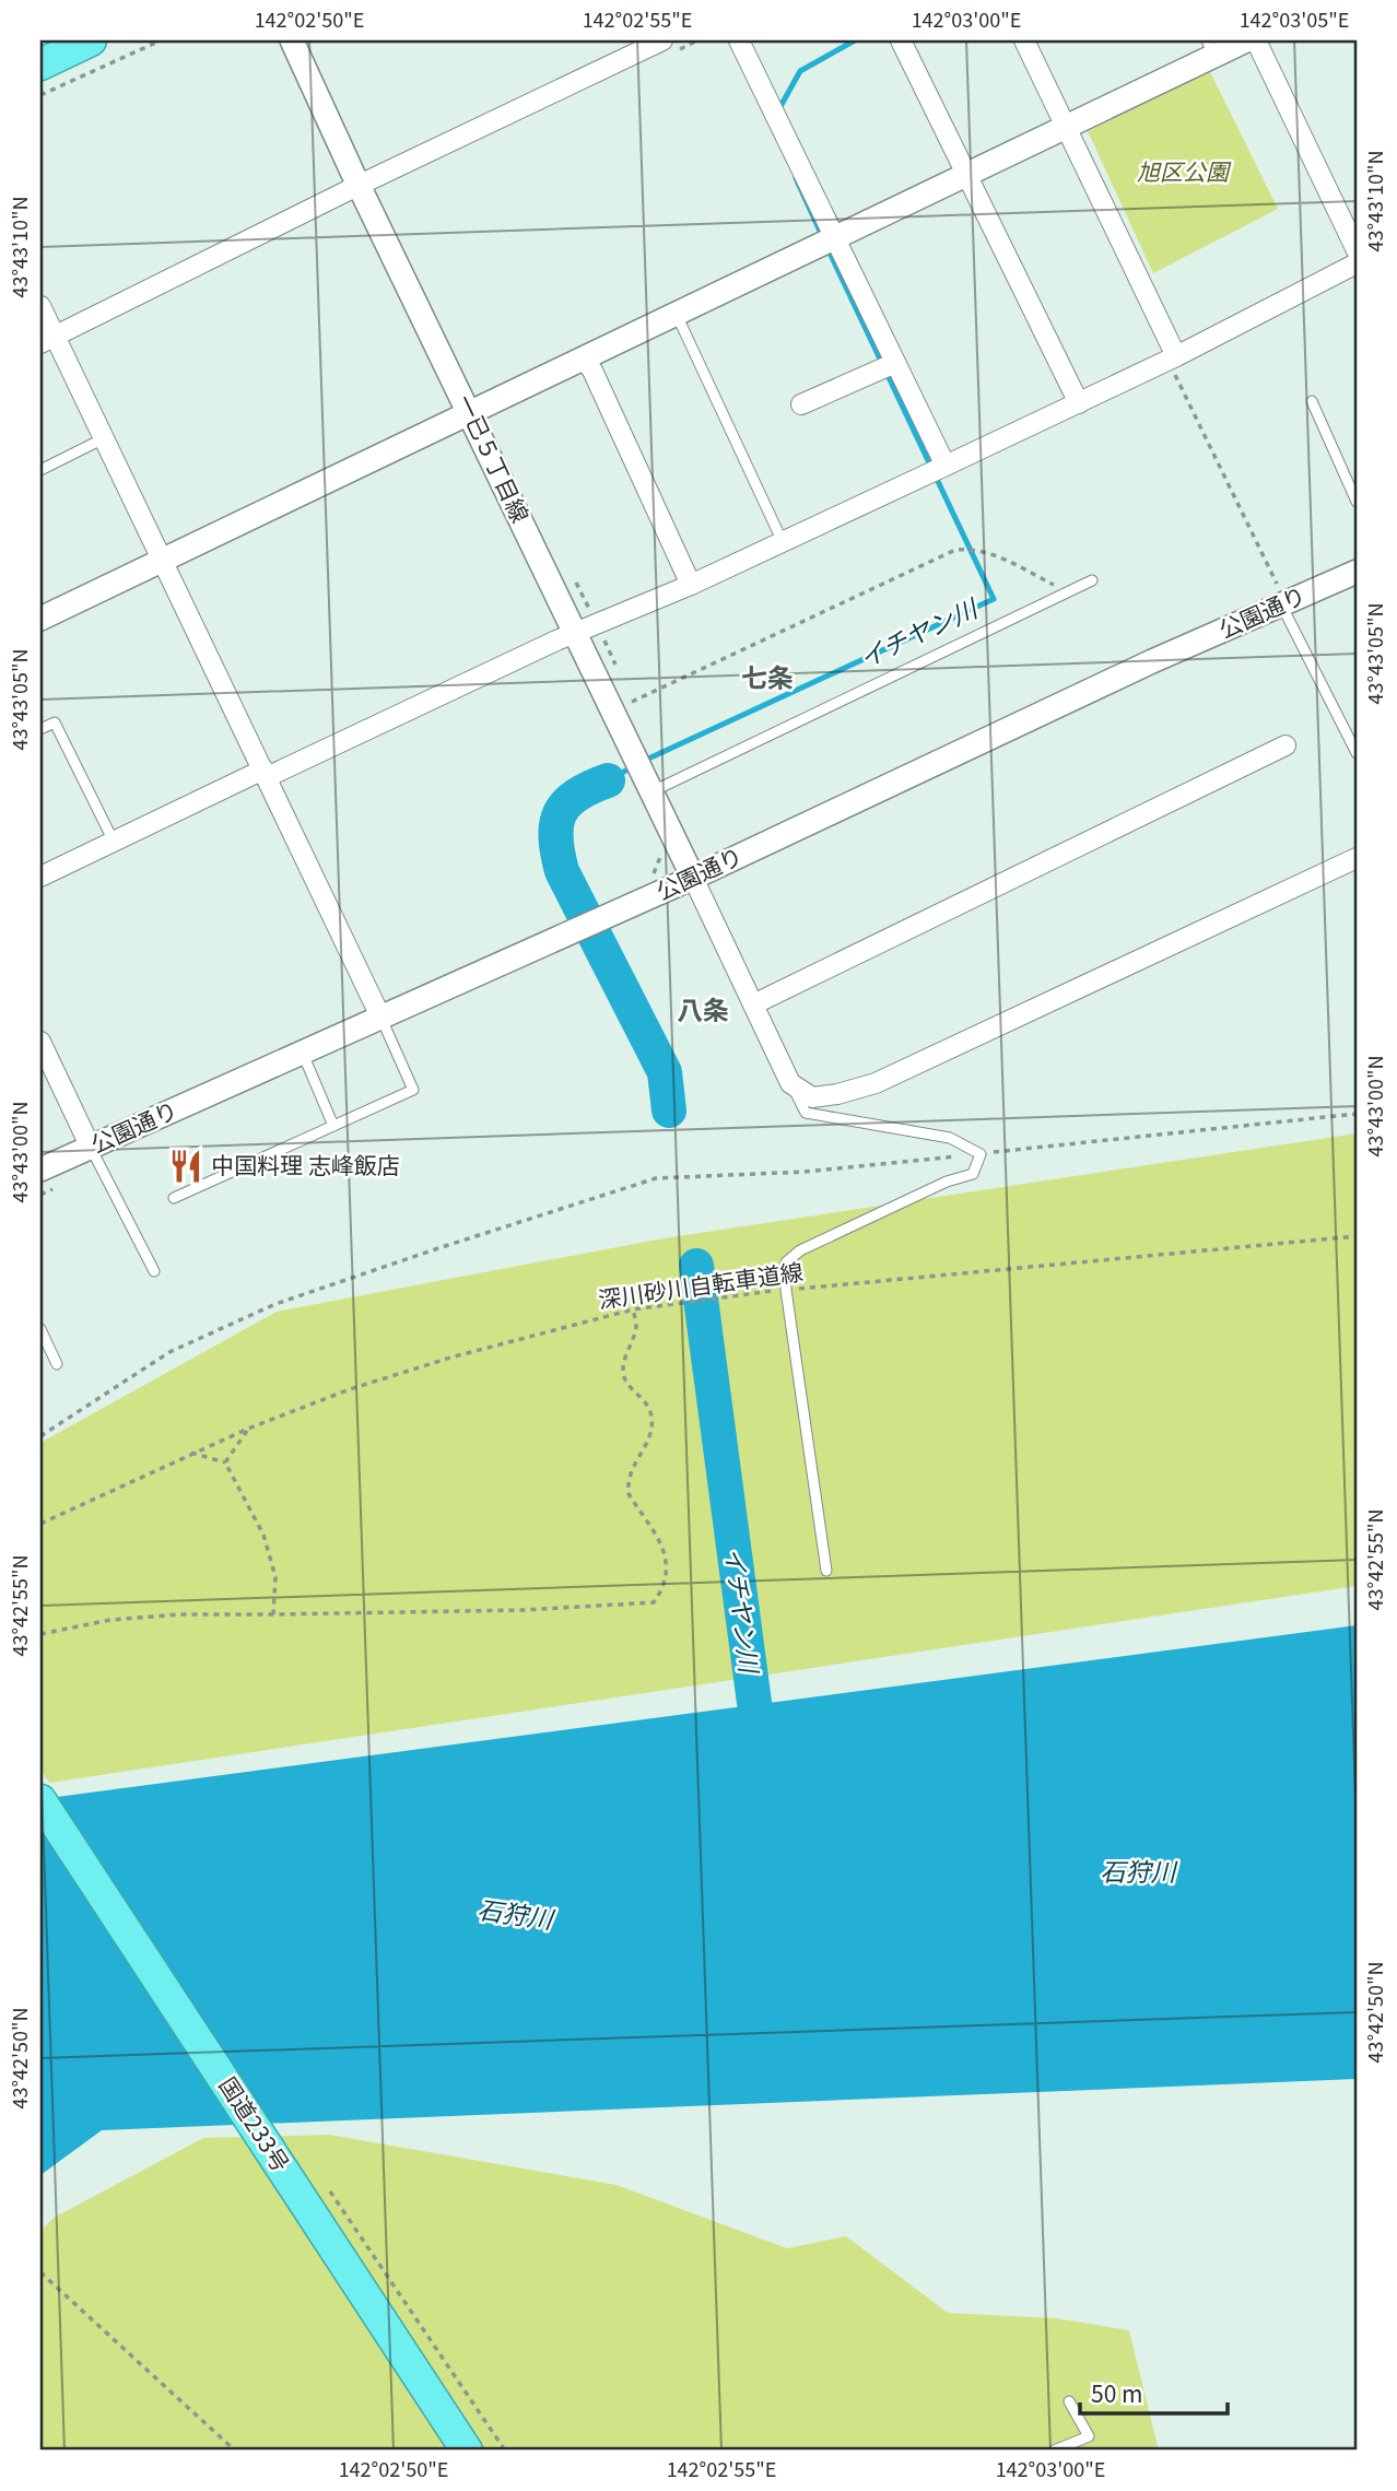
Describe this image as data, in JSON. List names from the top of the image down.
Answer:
{
  "streets": {
    "highway": ["国道233号"],
    "street": ["一已５丁目線", "公園通り"],
    "path": ["深川砂川自転車道線"]
  },
  "crossings": [
    ["一已５丁目線", "公園通り"]
  ],
  "districts": ["七条", "八条"],
  "water": ["イチヤン川", "石狩川"],
  "parks": ["旭区公園"],
  "places": {
    "restaurant": ["中国料理 志峰飯店"]
  },
  "scale_bar": "50 m",
  "coordinates": [
    "142°02'50\"E",
    "142°02'55\"E",
    "142°03'00\"E",
    "142°03'05\"E",
    "43°43'10\"N",
    "43°43'05\"N",
    "43°43'00\"N",
    "43°42'55\"N",
    "43°42'50\"N"
  ]
}
